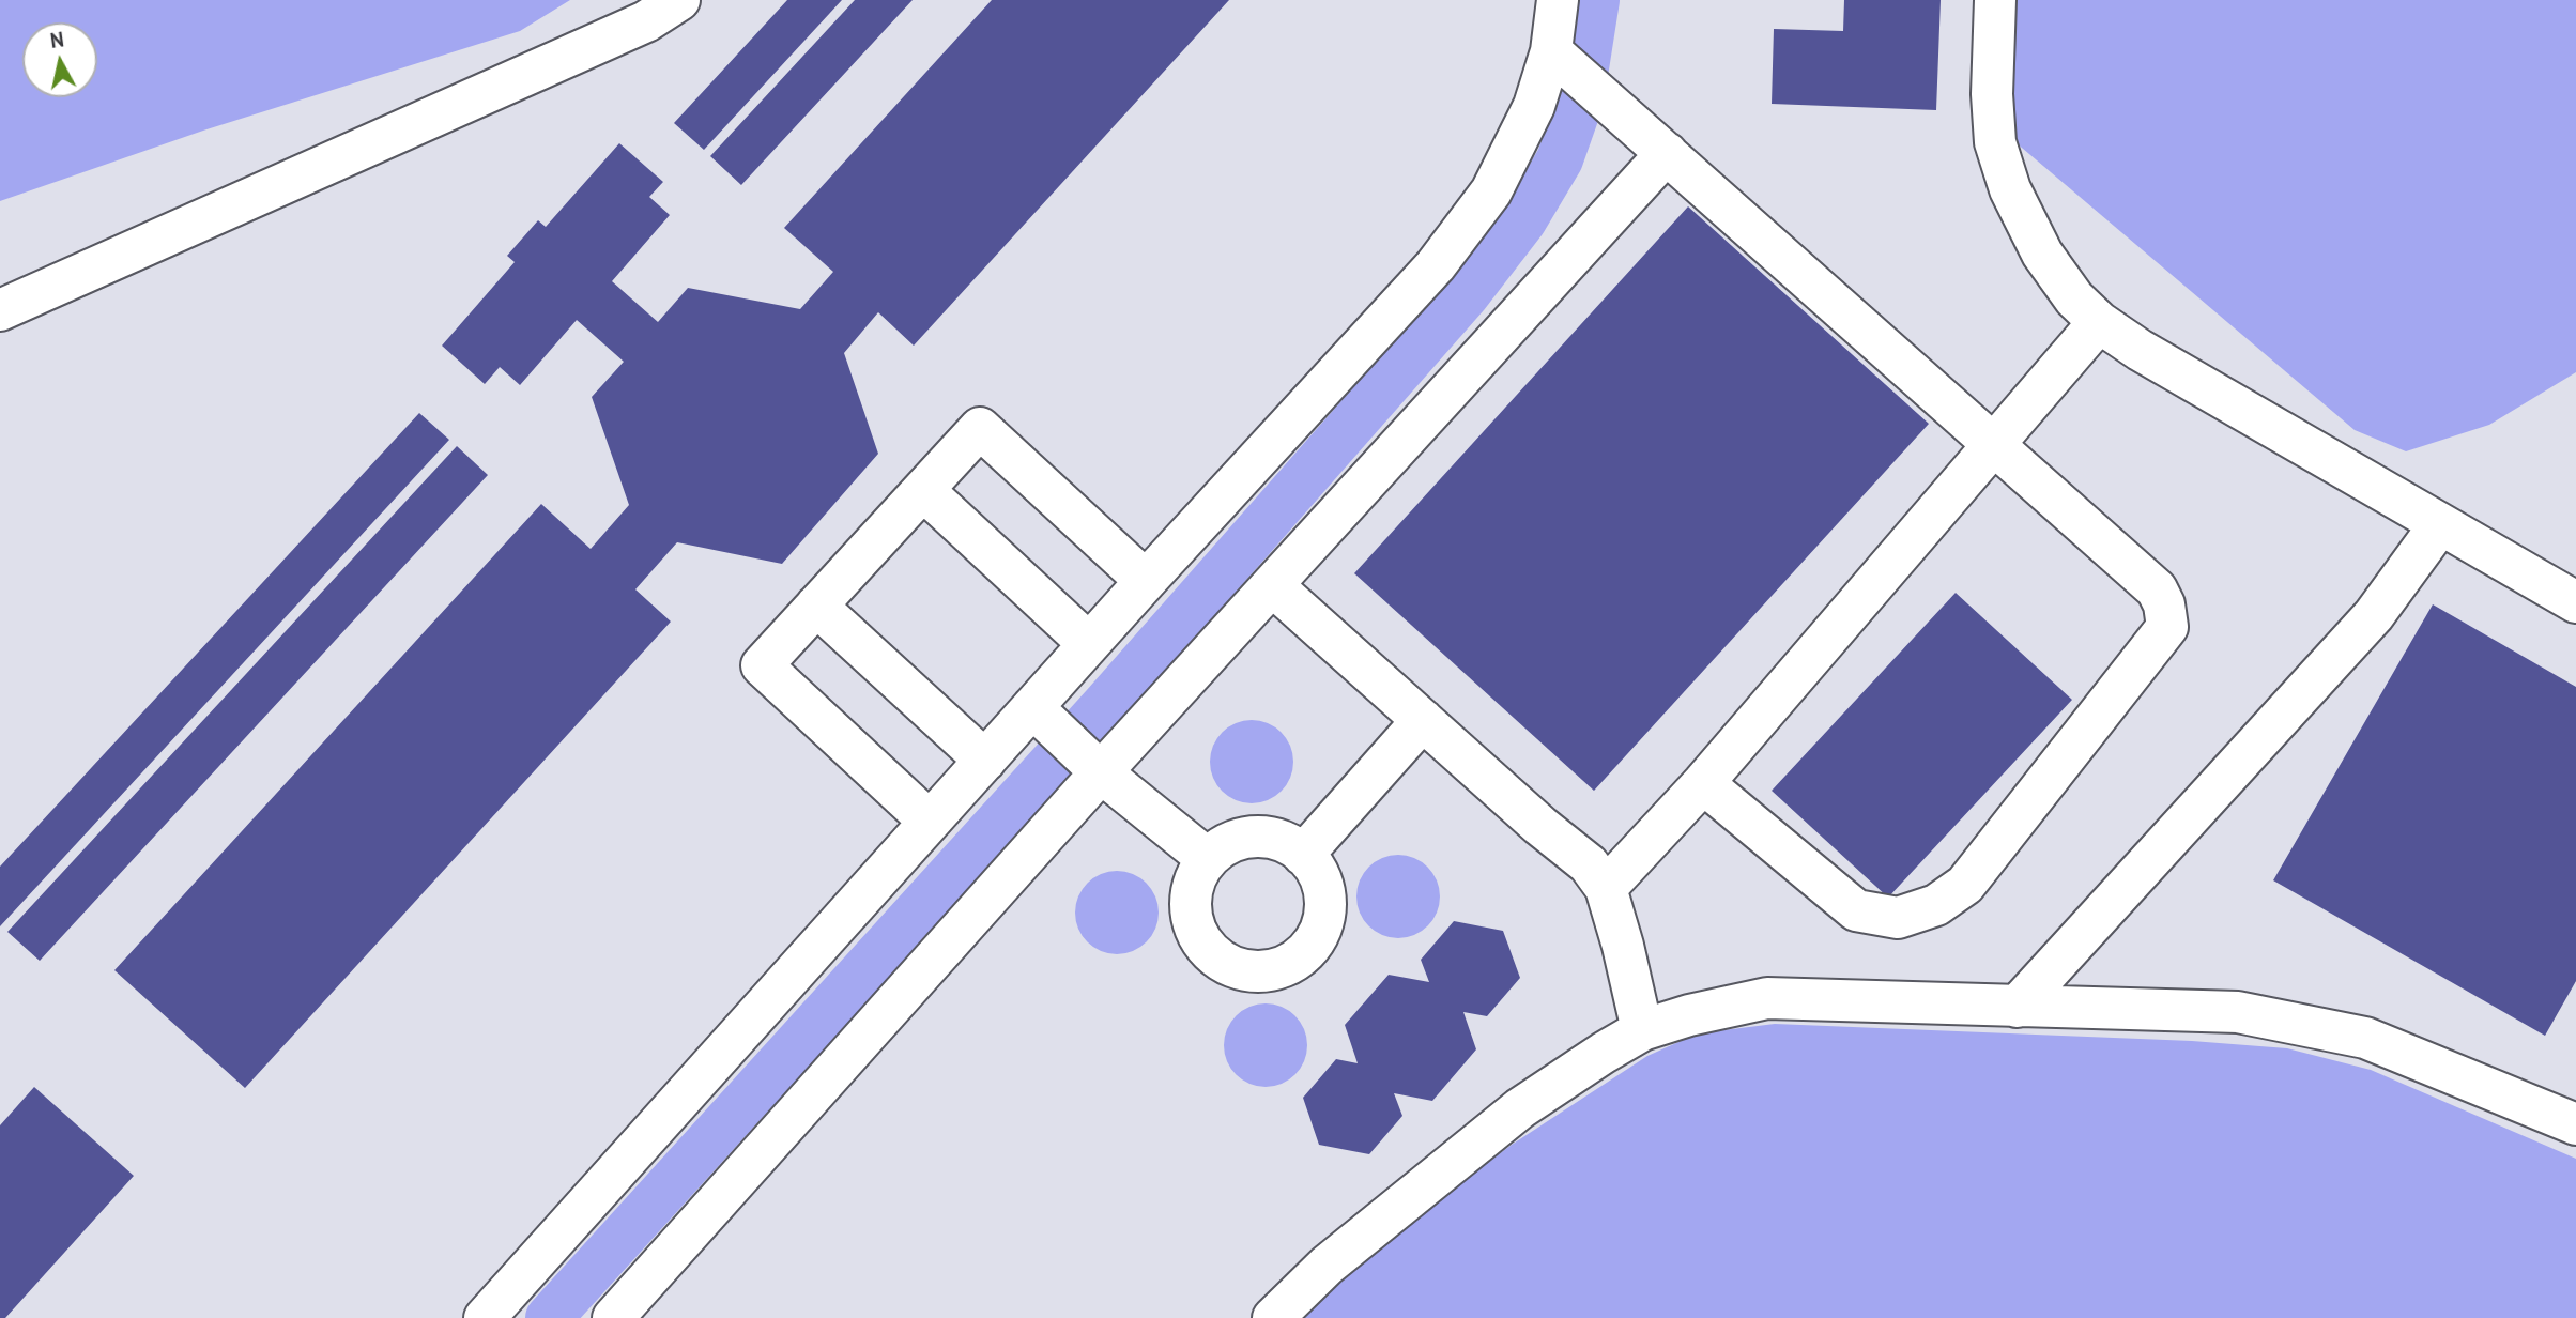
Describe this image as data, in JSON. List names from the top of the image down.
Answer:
{
  "north": "top"
}
